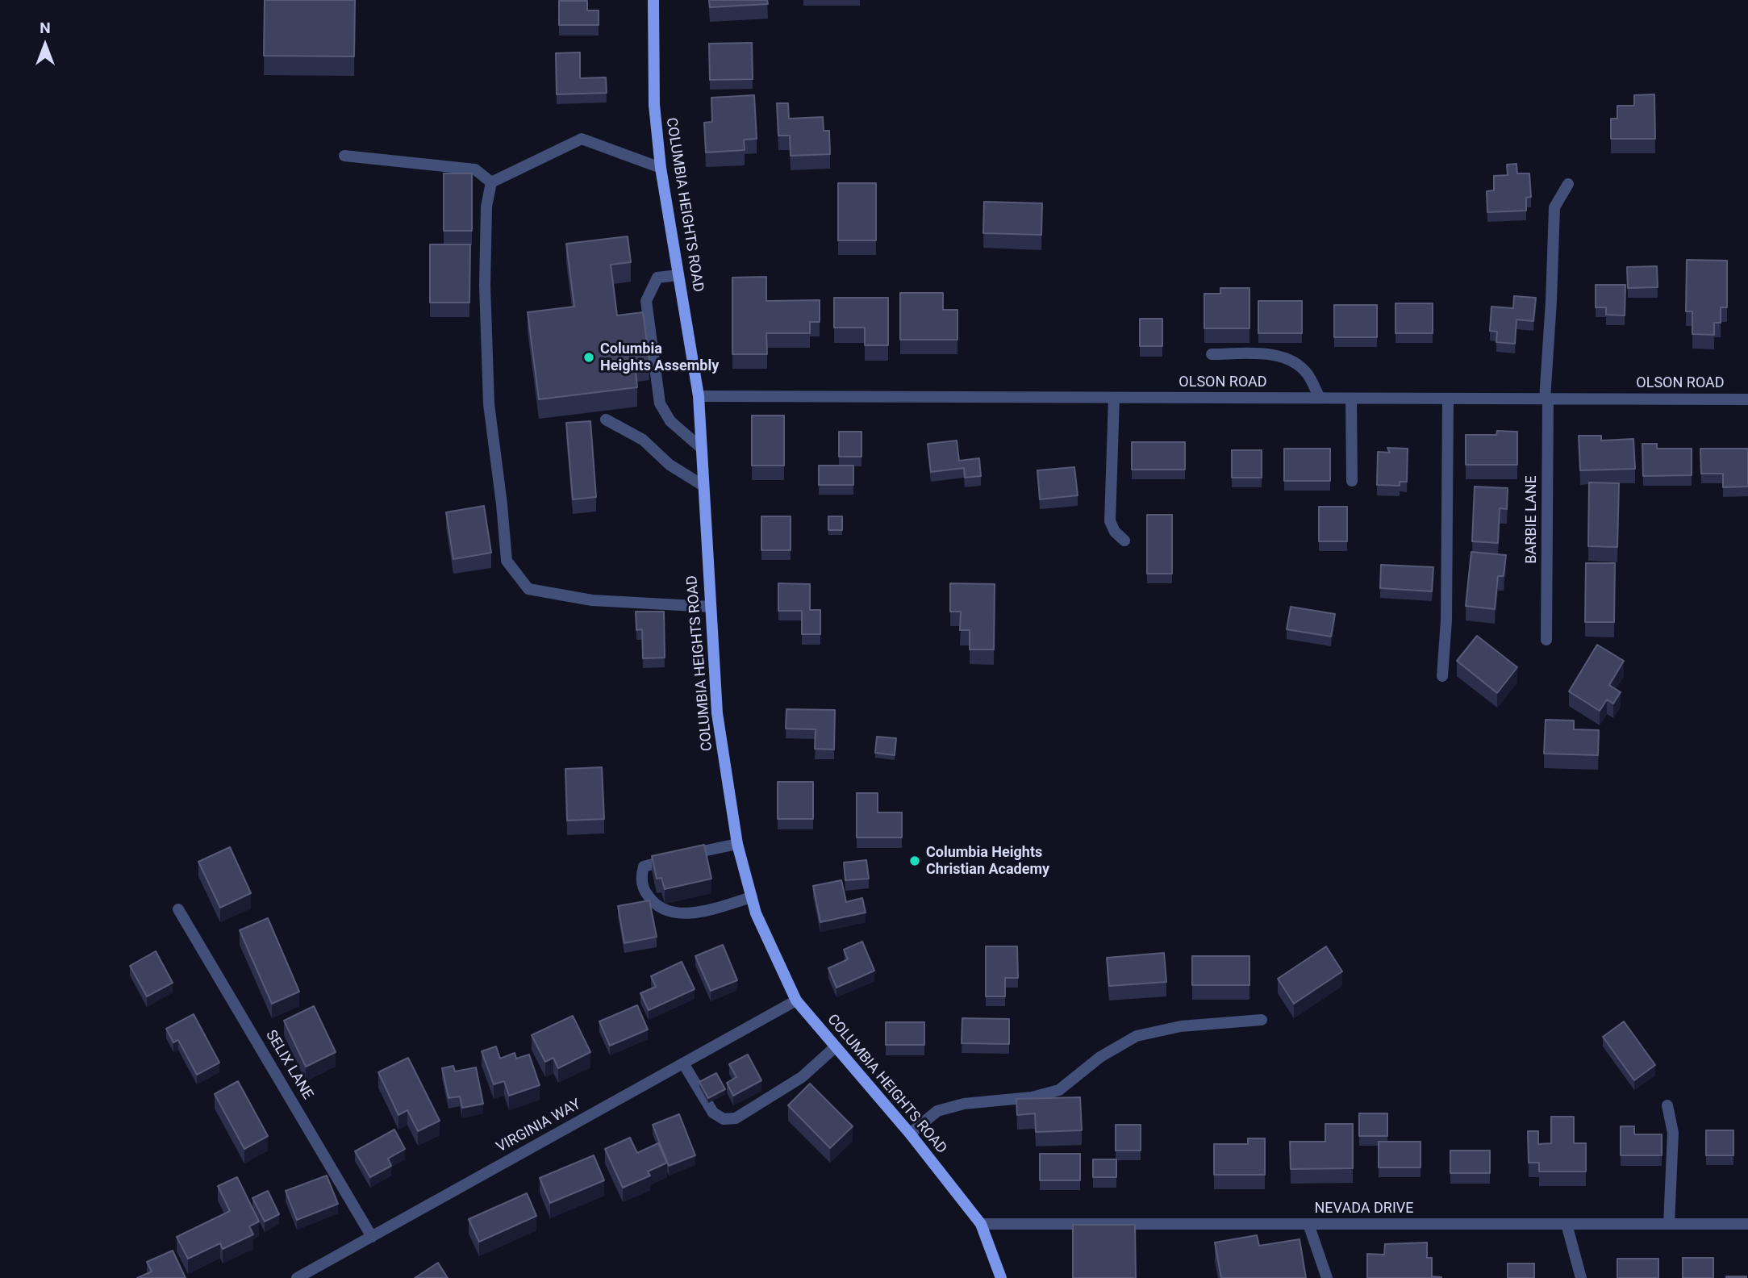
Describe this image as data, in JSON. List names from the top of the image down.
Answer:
{
  "streets": {
    "street": [
      "COLUMBIA HEIGHTS ROAD",
      "OLSON ROAD",
      "BARBIE LANE",
      "SELIX LANE",
      "VIRGINIA WAY",
      "NEVADA DRIVE"
    ]
  },
  "crossings": [
    ["COLUMBIA HEIGHTS ROAD", "OLSON ROAD"],
    ["COLUMBIA HEIGHTS ROAD", "VIRGINIA WAY"],
    ["COLUMBIA HEIGHTS ROAD", "NEVADA DRIVE"],
    ["OLSON ROAD", "BARBIE LANE"],
    ["SELIX LANE", "VIRGINIA WAY"]
  ],
  "places": ["Columbia Heights Assembly", "Columbia Heights Christian Academy"],
  "north": "top"
}
